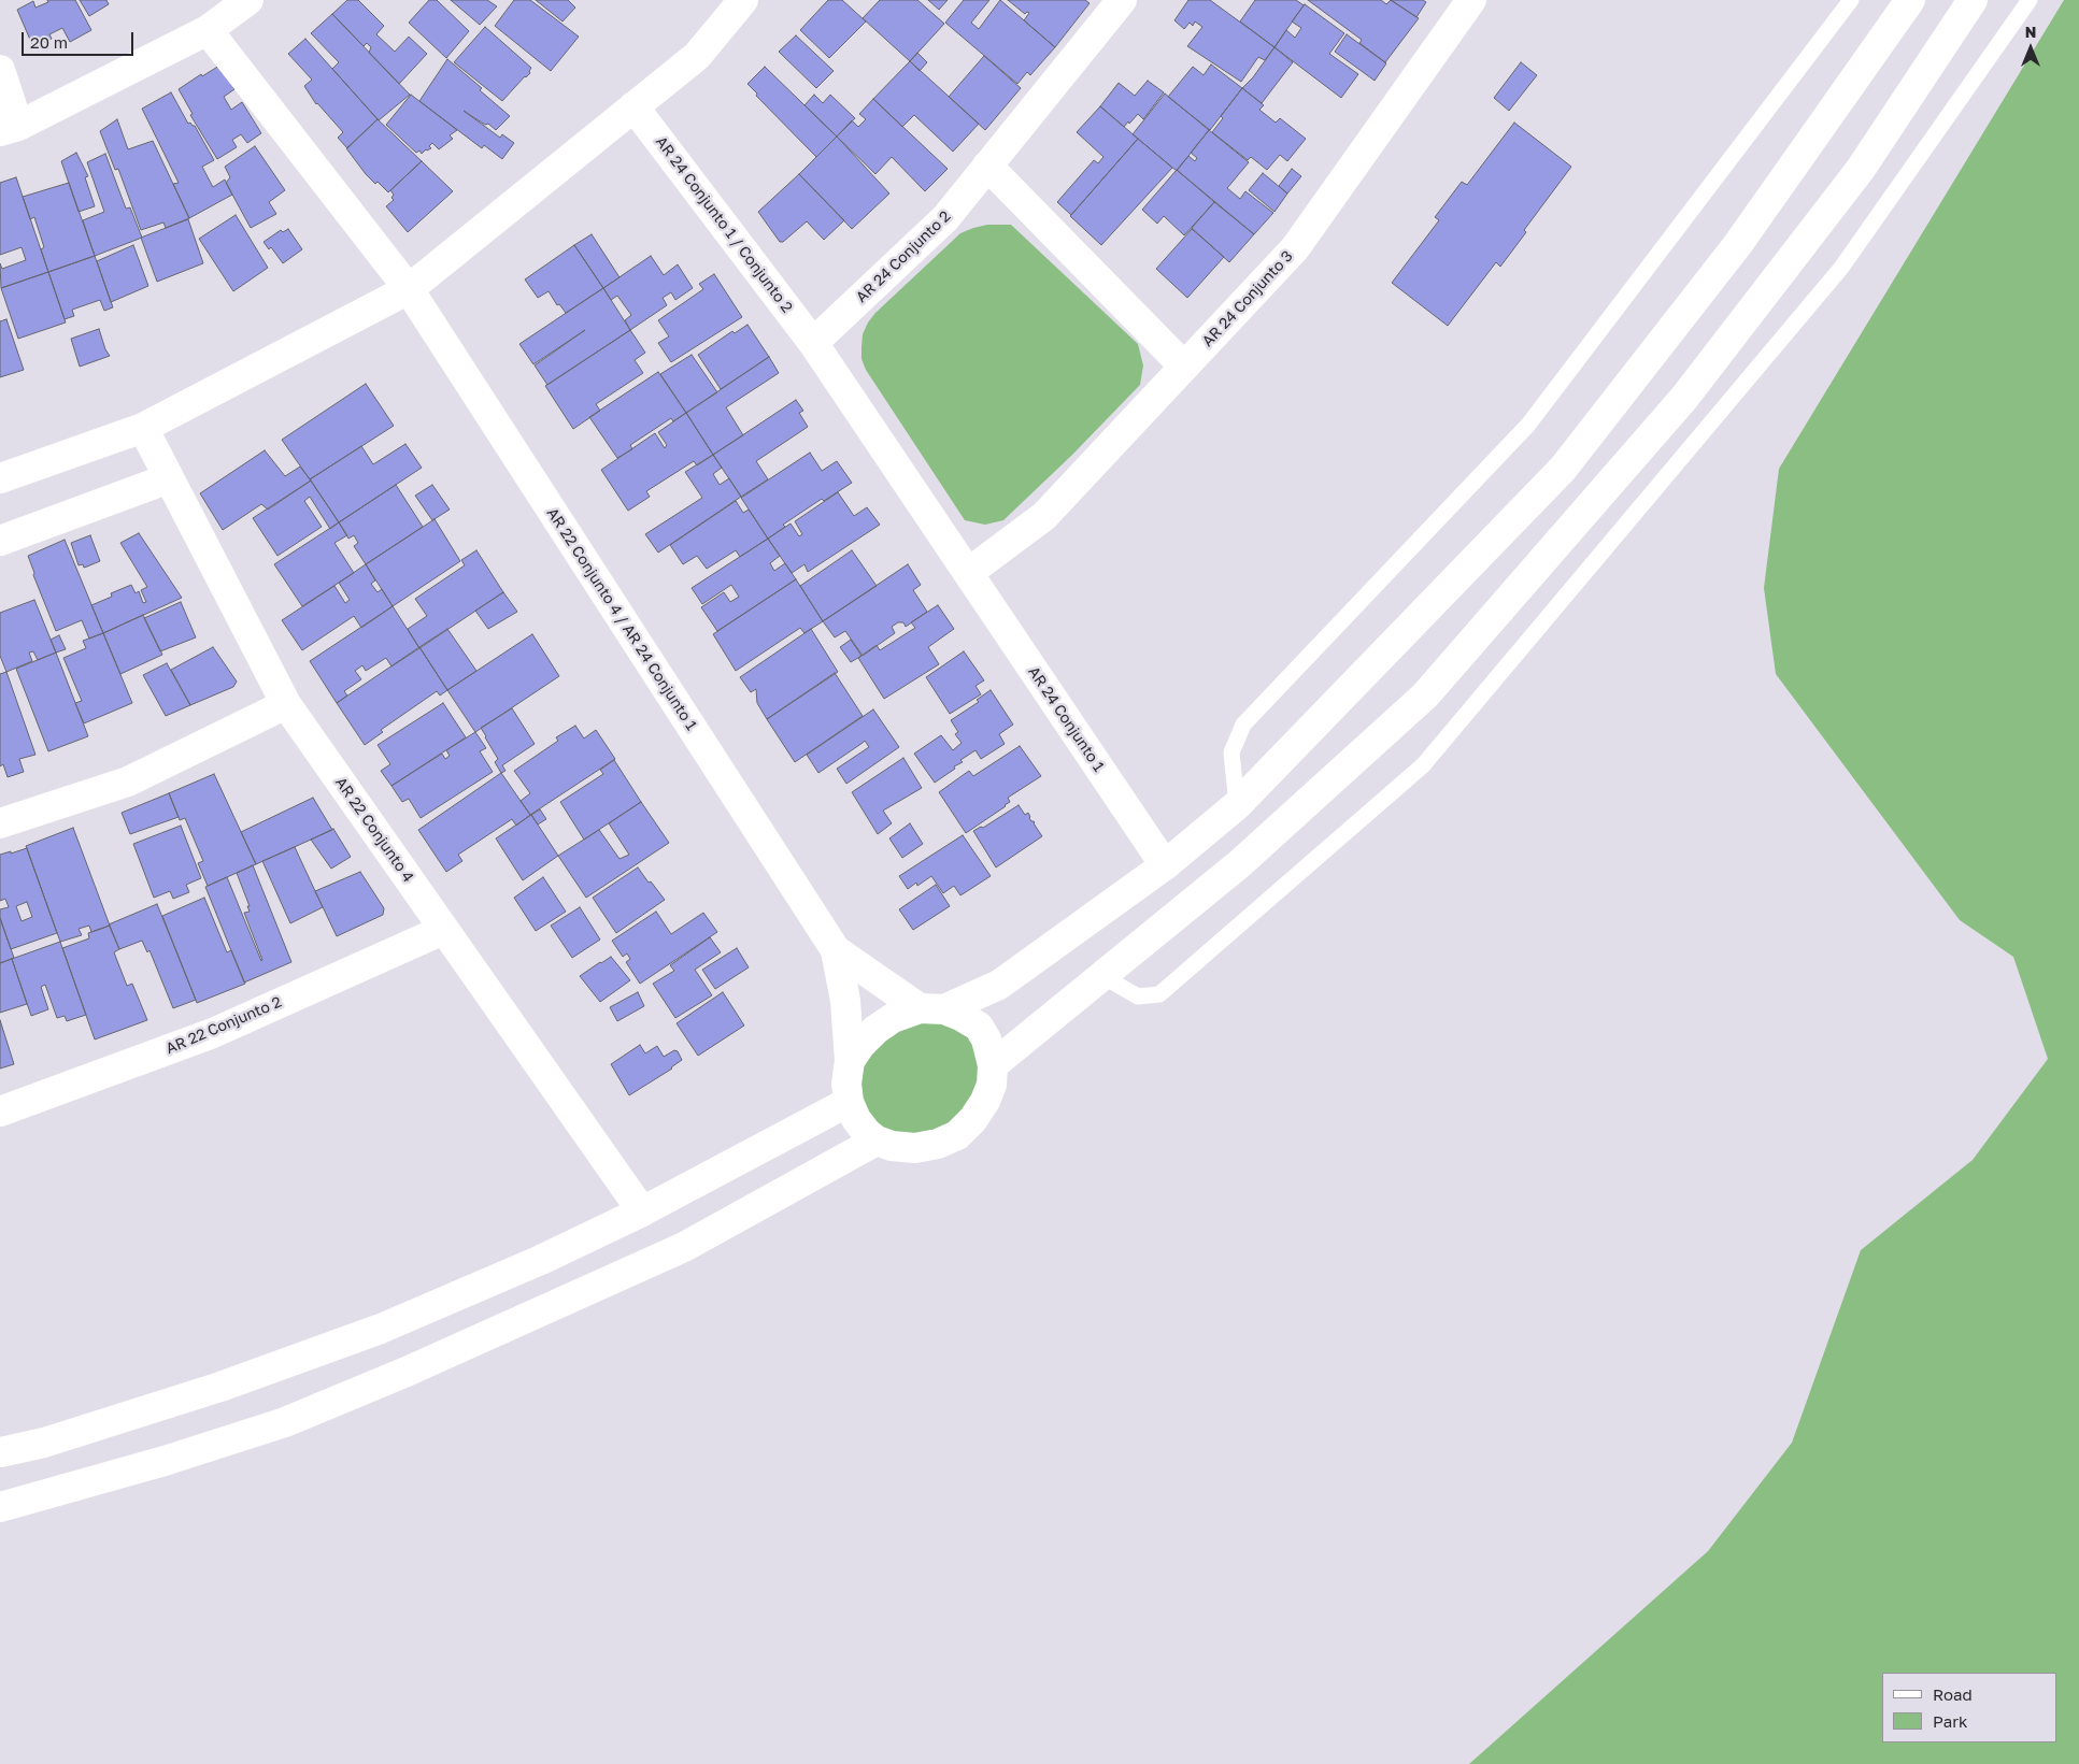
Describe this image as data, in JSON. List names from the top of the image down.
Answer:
{
  "streets": {
    "street": [
      "AR 24 Conjunto 1 / Conjunto 2",
      "AR 24 Conjunto 2",
      "AR 24 Conjunto 3",
      "AR 22 Conjunto 4 / AR 24 Conjunto 1",
      "AR 24 Conjunto 1",
      "AR 22 Conjunto 4",
      "AR 22 Conjunto 2"
    ]
  },
  "crossings": [
    ["AR 24 Conjunto 1 / Conjunto 2", "AR 24 Conjunto 2"],
    ["AR 24 Conjunto 3", "AR 24 Conjunto 1"],
    ["AR 22 Conjunto 4", "AR 22 Conjunto 2"]
  ],
  "legend": ["Road", "Park"],
  "scale_bar": "20 m",
  "north": "top"
}
